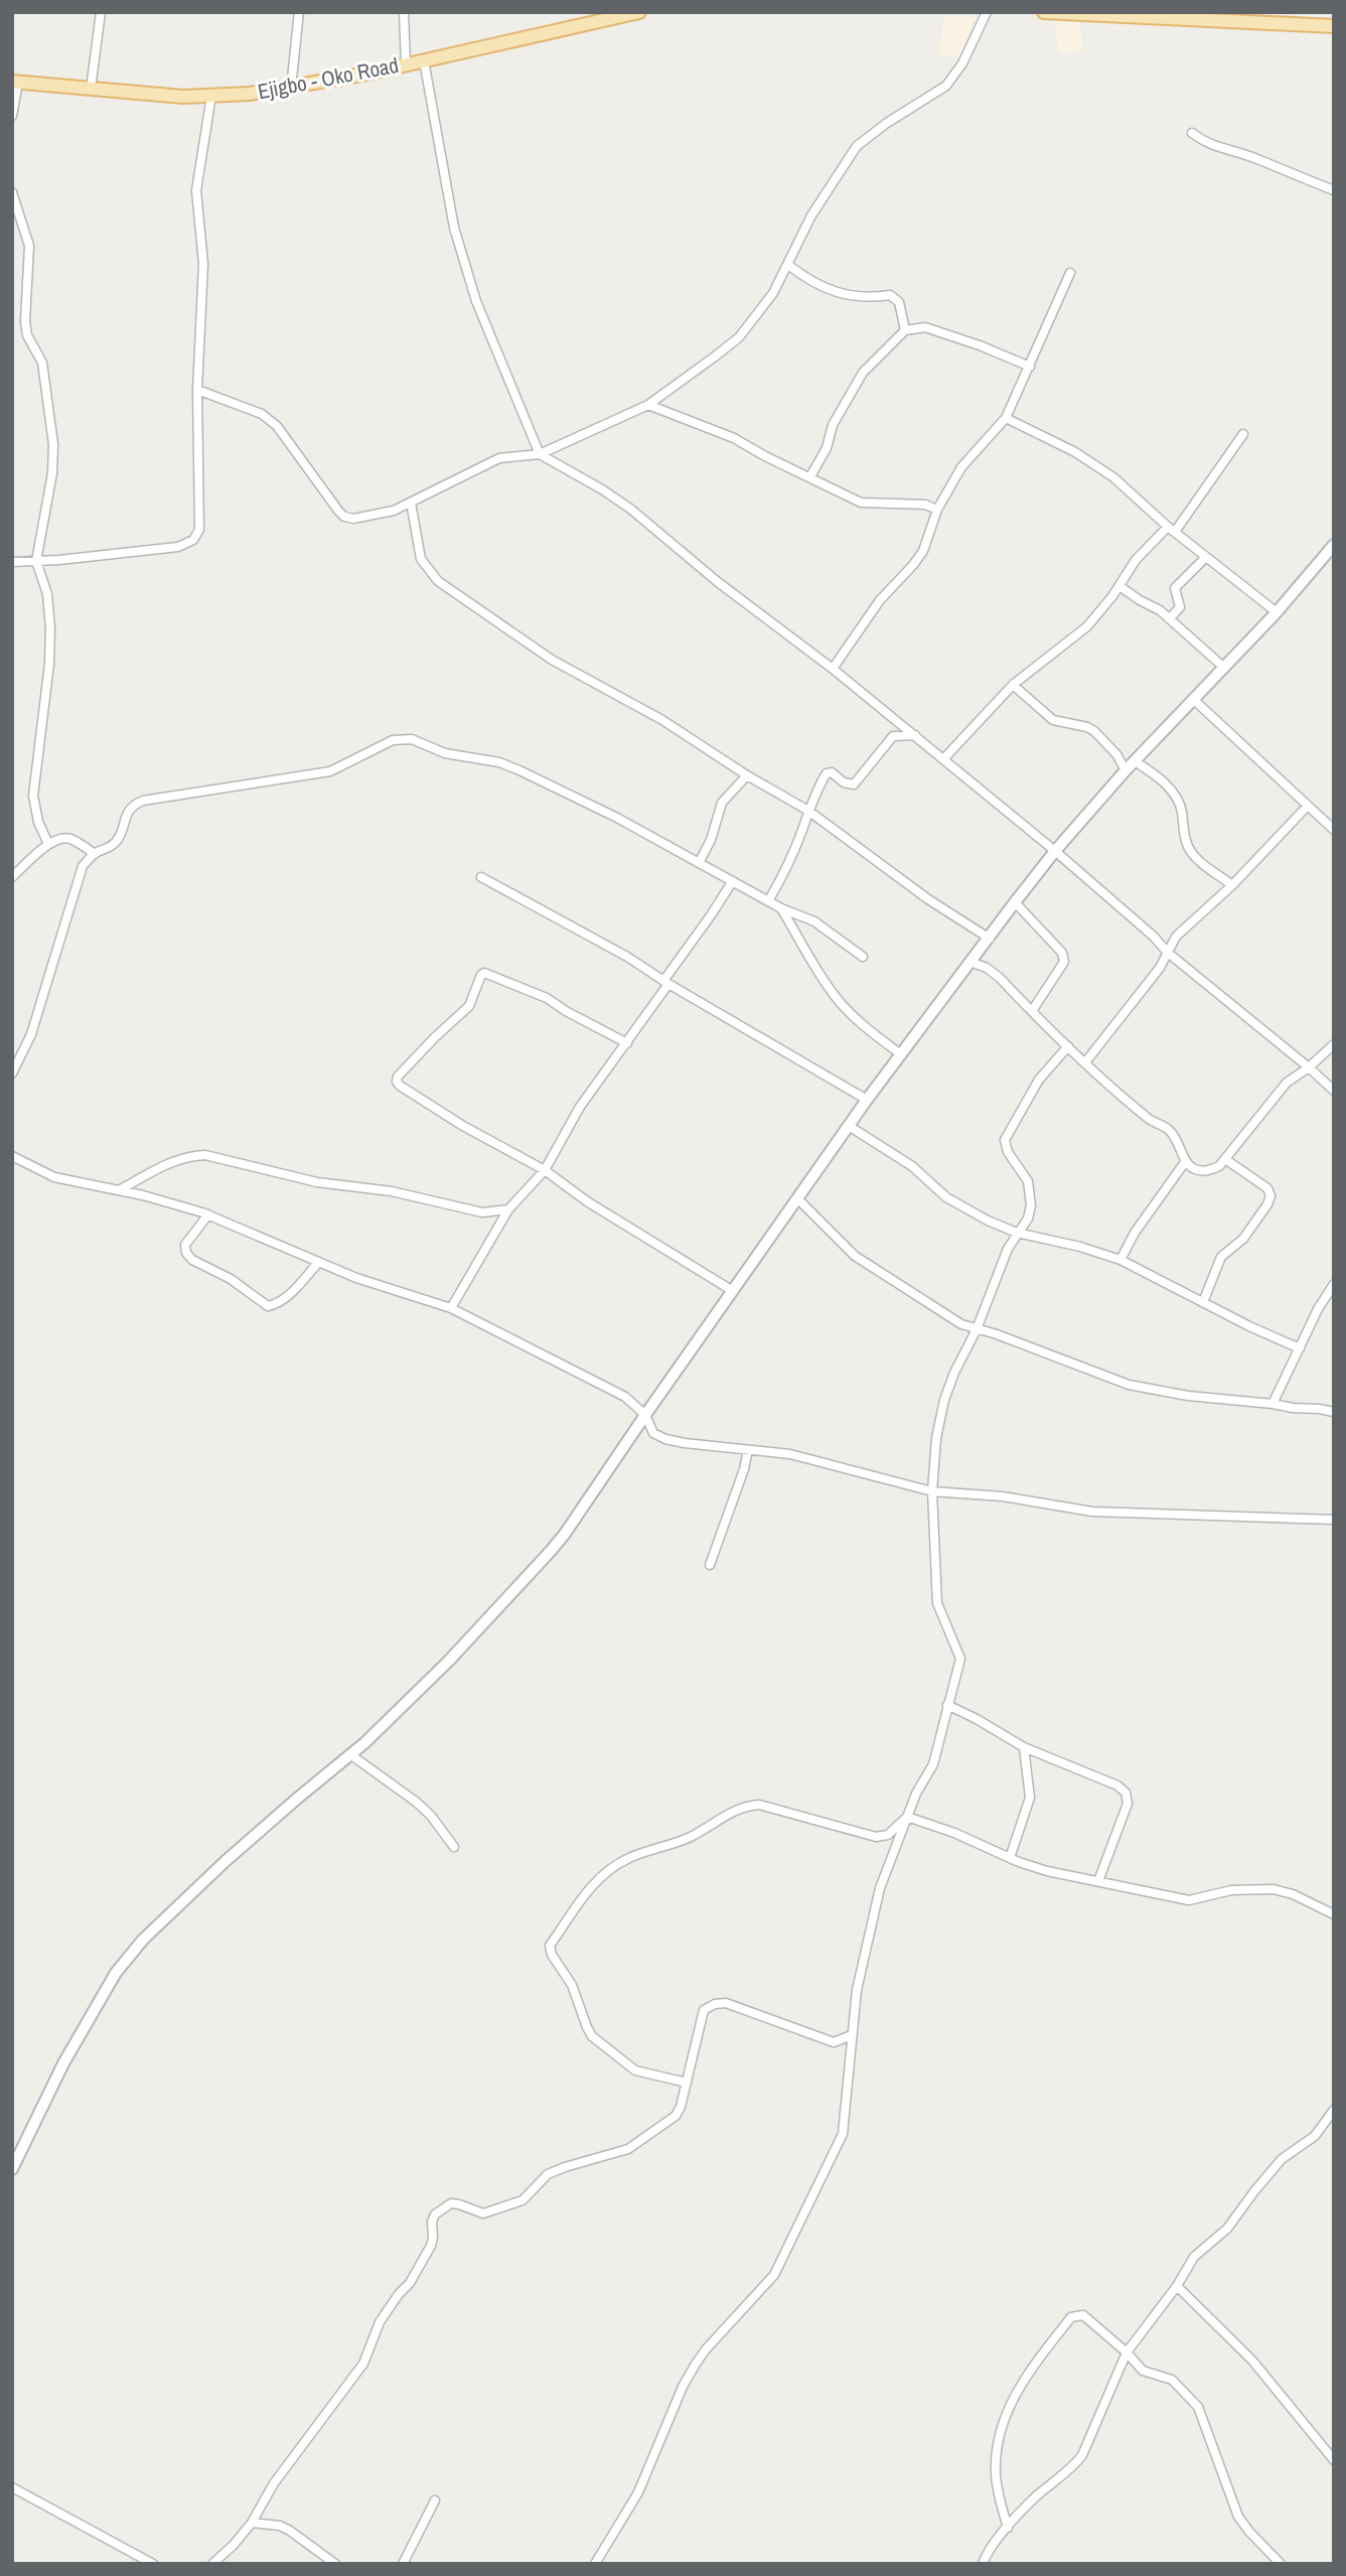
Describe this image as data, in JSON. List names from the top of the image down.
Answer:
{
  "streets": {
    "main road": ["Ejigbo - Oko Road"]
  }
}
